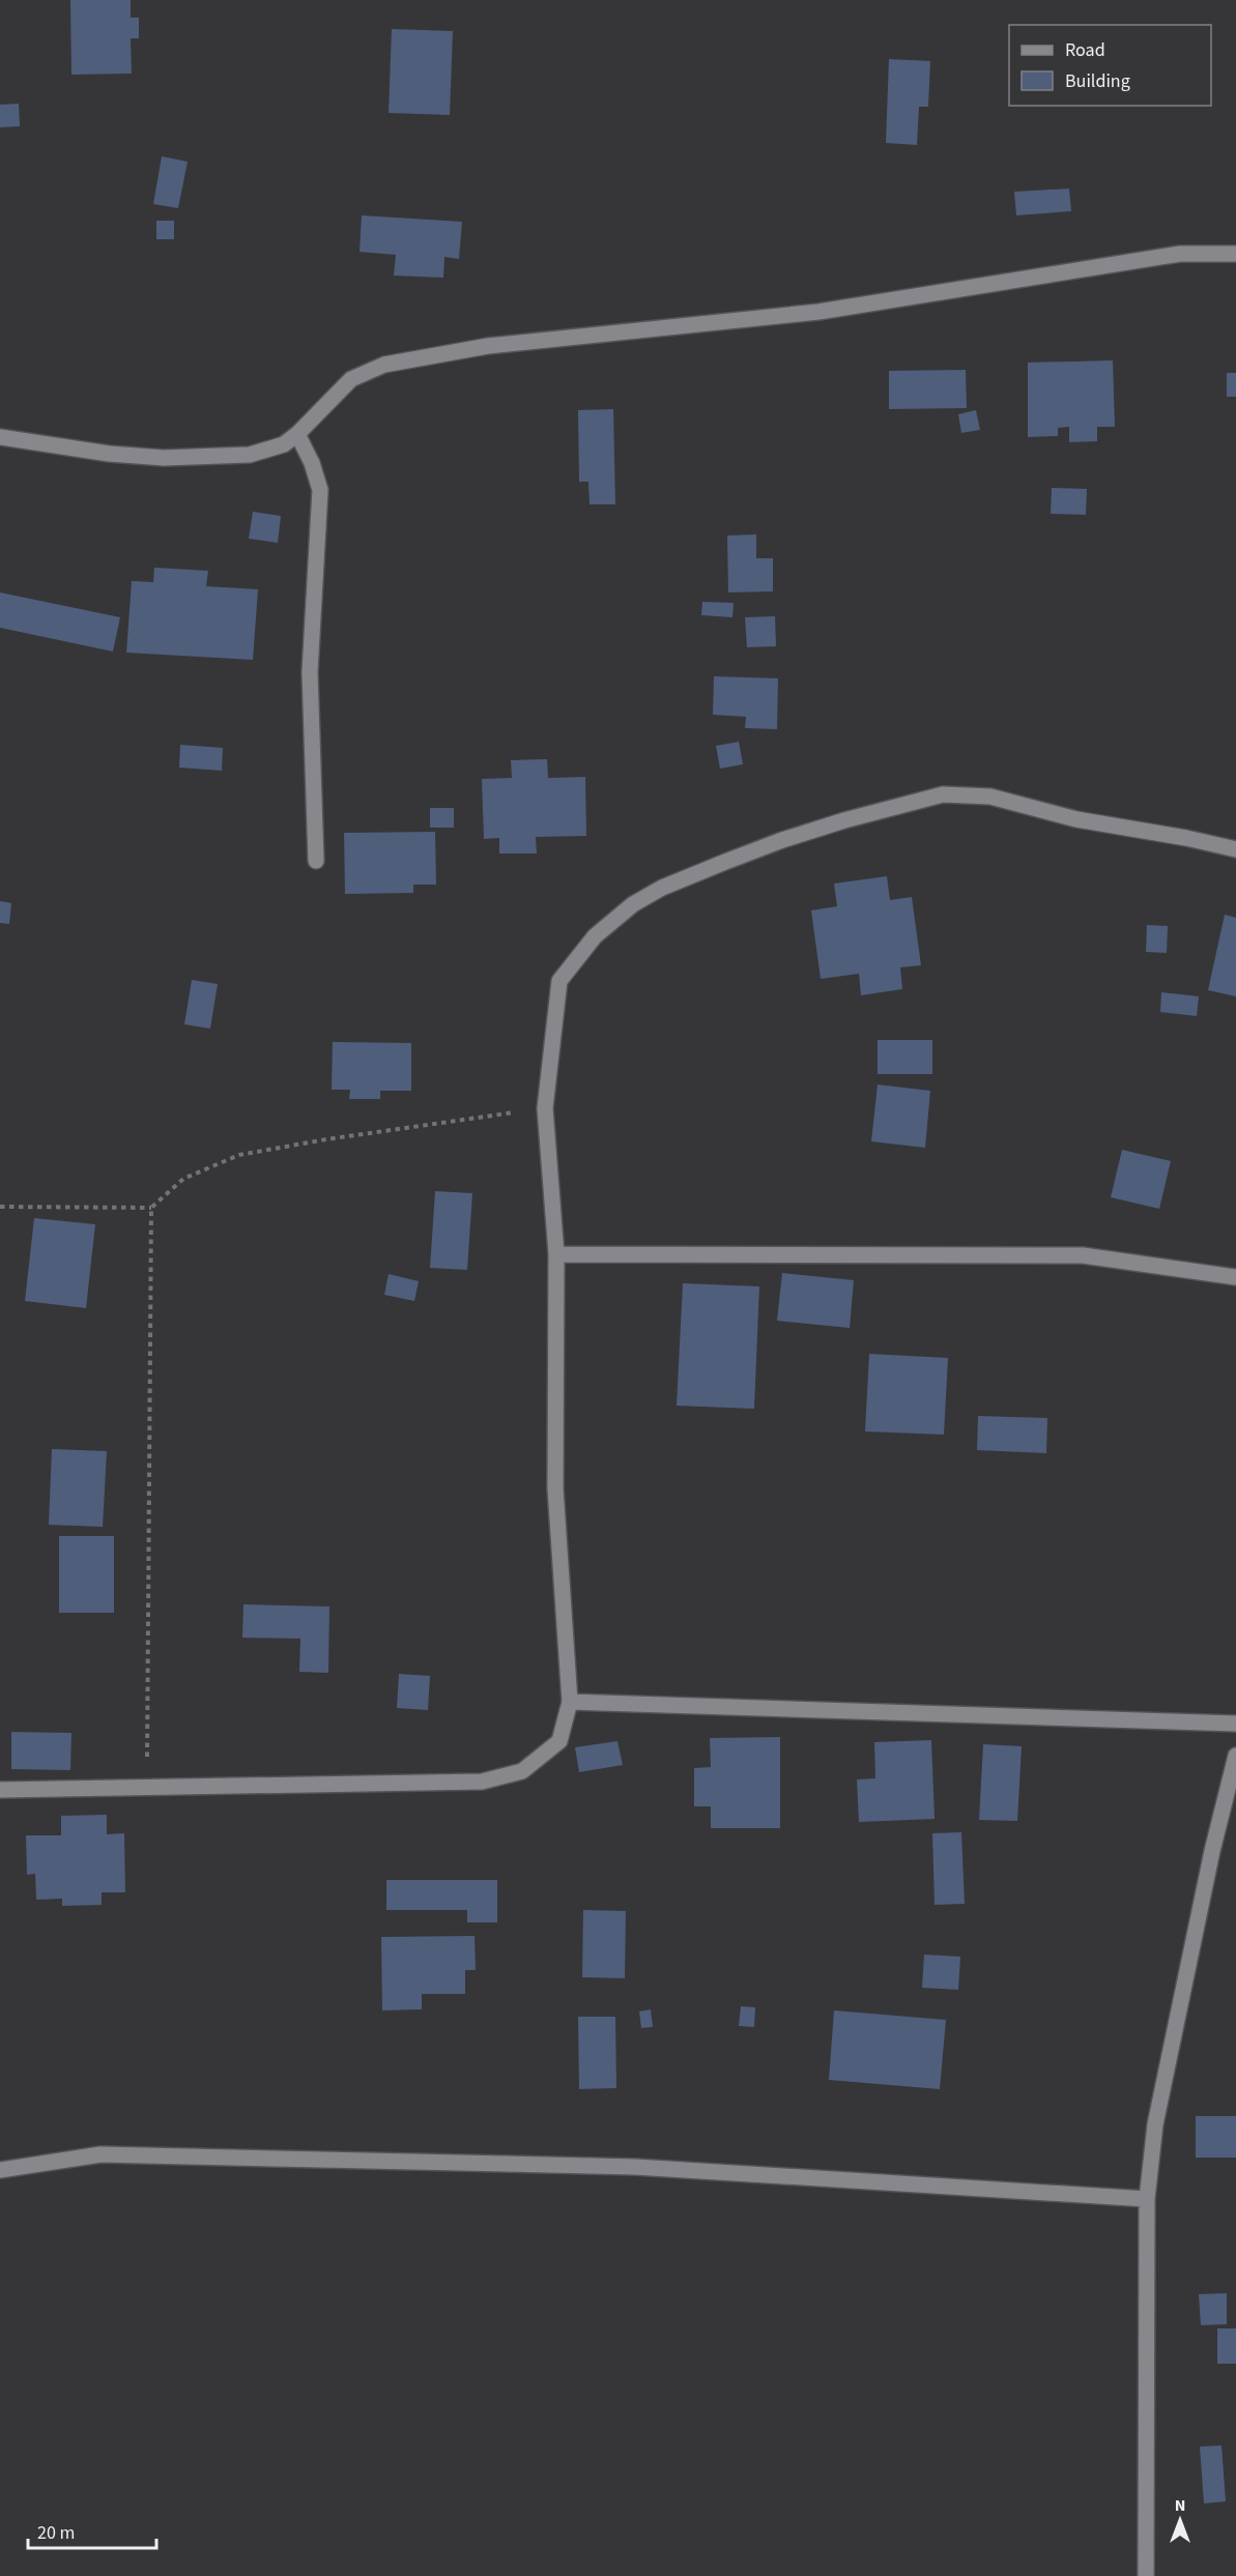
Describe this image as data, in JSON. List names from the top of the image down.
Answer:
{
  "legend": ["Road", "Building"],
  "scale_bar": "20 m",
  "north": "top"
}
